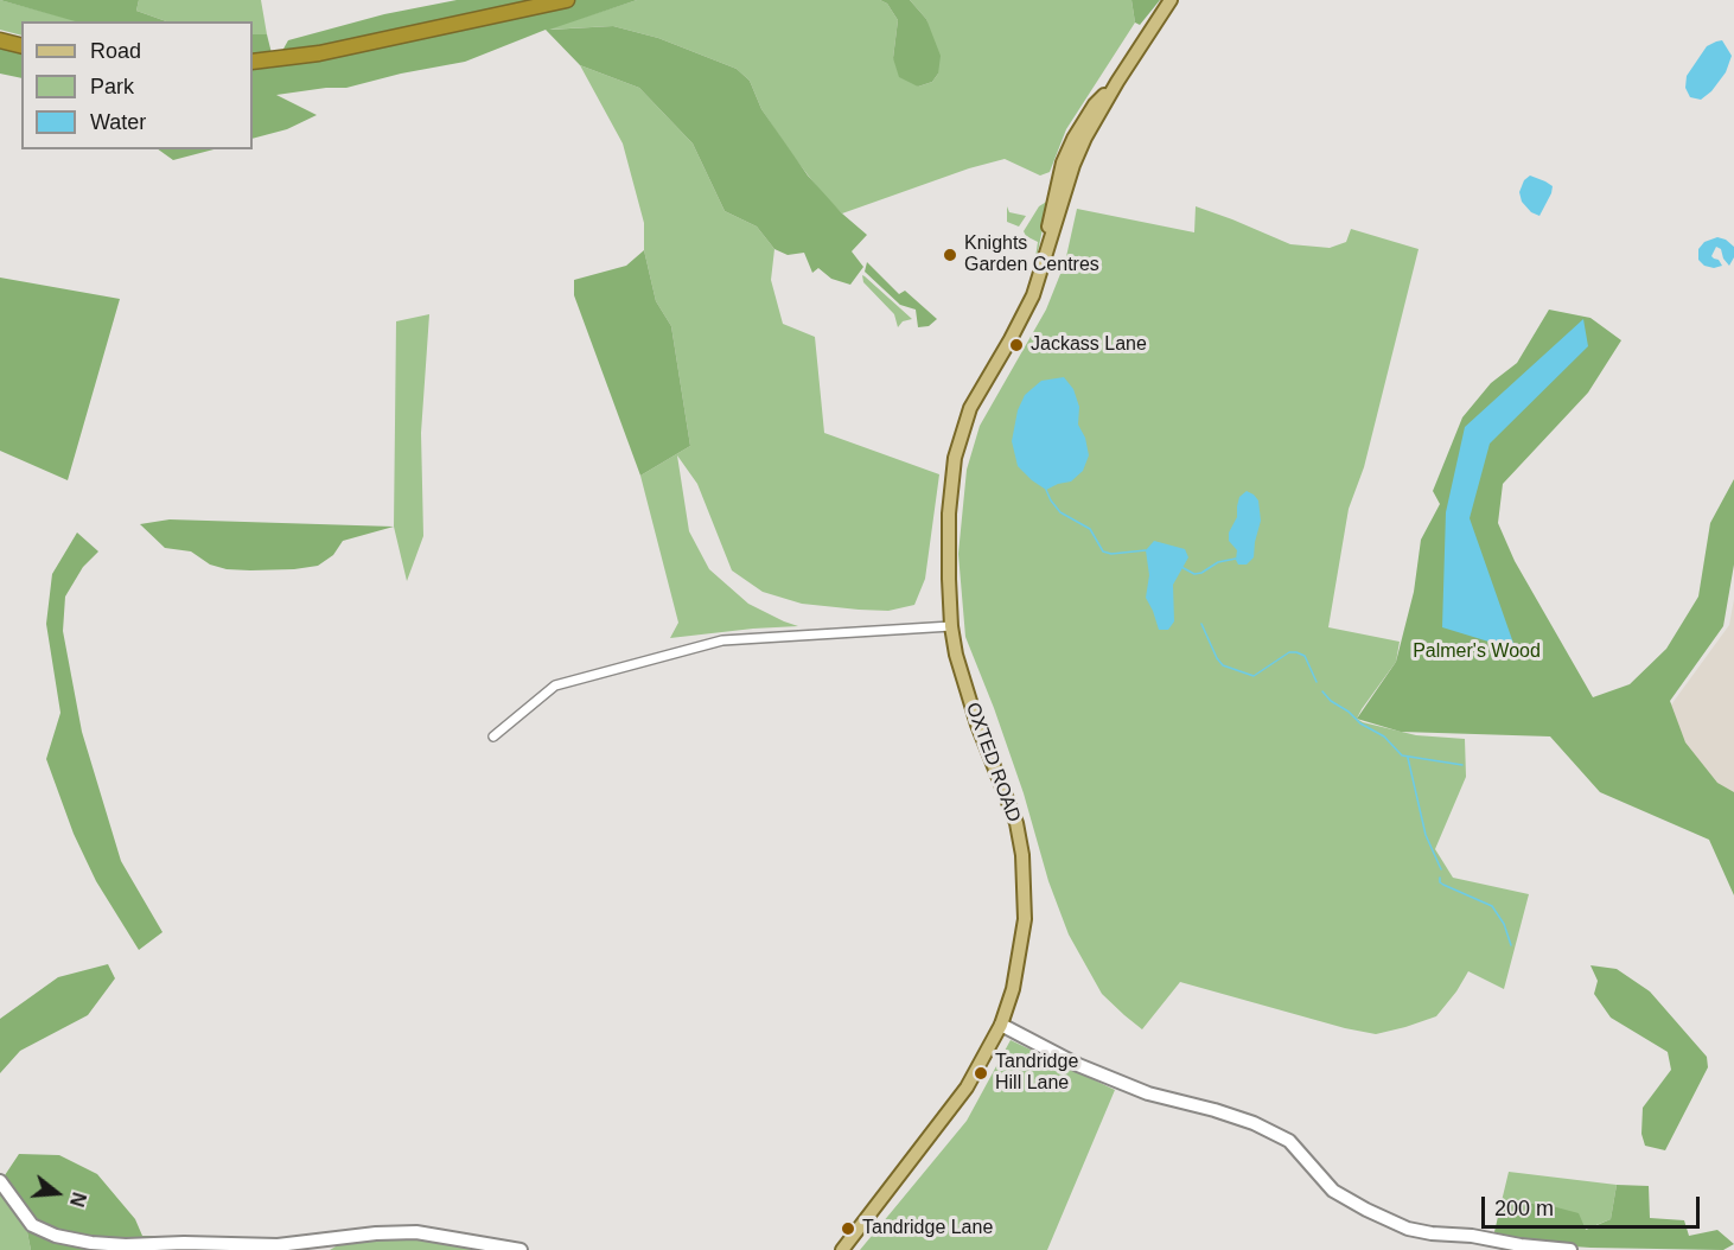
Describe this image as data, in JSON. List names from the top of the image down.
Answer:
{
  "streets": {
    "main road": ["OXTED ROAD"]
  },
  "parks": ["Palmer's Wood"],
  "places": [
    "Knights Garden Centres",
    "Jackass Lane",
    "Tandridge Hill Lane",
    "Tandridge Lane"
  ],
  "legend": ["Road", "Park", "Water"],
  "scale_bar": "200 m",
  "north": "right"
}
